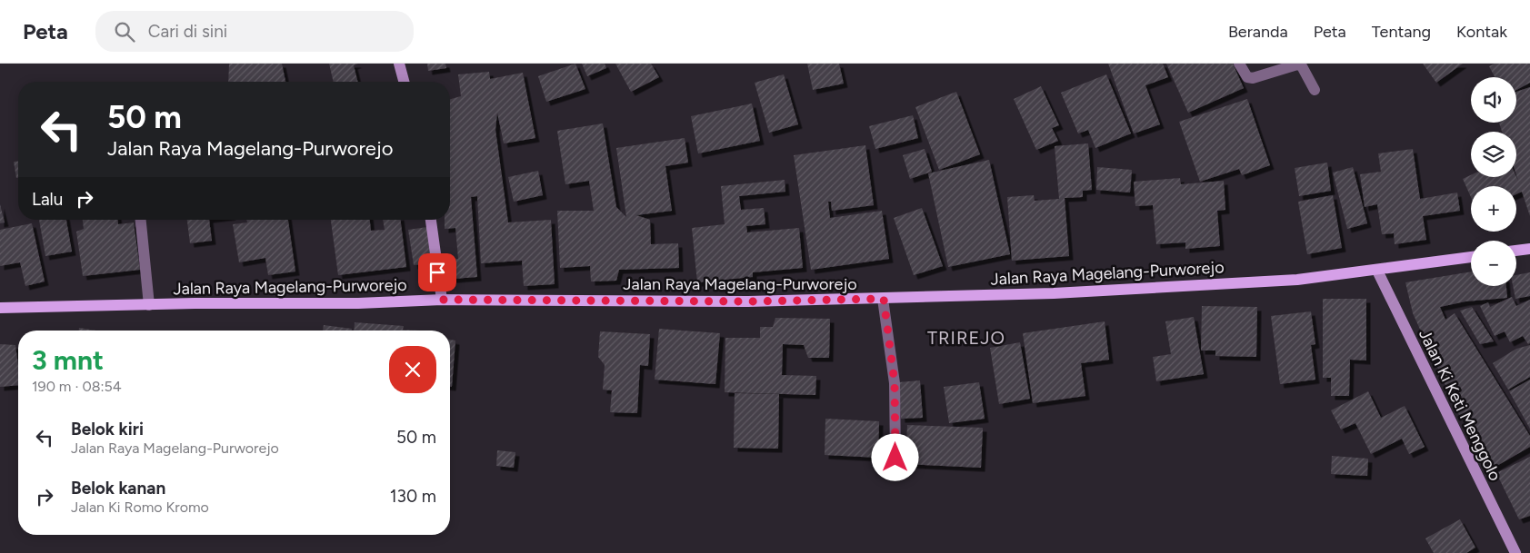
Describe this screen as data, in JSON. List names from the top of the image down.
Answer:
{
  "streets": {
    "main road": ["Jalan Raya Magelang-Purworejo"],
    "street": ["Jalan Ki Keti Menggolo"]
  },
  "crossings": [
    ["Jalan Raya Magelang-Purworejo", "Jalan Ki Keti Menggolo"]
  ],
  "districts": ["TRIREJO"],
  "page": {
    "header": "Peta",
    "search": "Cari di sini",
    "nav": [
      "Beranda",
      "Peta",
      "Tentang",
      "Kontak"
    ],
    "map_buttons": ["+", "−"],
    "turn": ["50 m", "Jalan Raya Magelang-Purworejo"],
    "then": "Lalu",
    "heading": ["3 mnt", "190 m · 08:54"],
    "list": [
      {
        "name": "Belok kiri",
        "note": "Jalan Raya Magelang-Purworejo",
        "value": "50 m"
      },
      {
        "name": "Belok kanan",
        "note": "Jalan Ki Romo Kromo",
        "value": "130 m"
      }
    ]
  }
}
